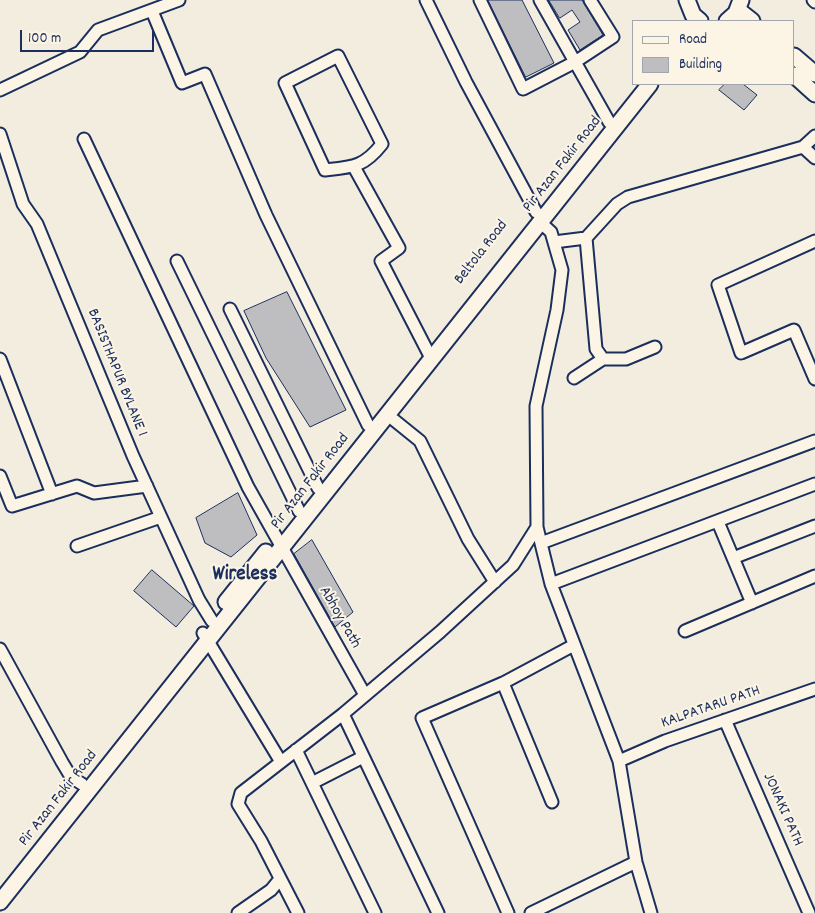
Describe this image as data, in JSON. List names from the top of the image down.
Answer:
{
  "streets": {
    "main road": ["Pir Azan Fakir Road"],
    "street": [
      "BASISTHAPUR BYLANE 1",
      "Abhoy Path",
      "KALPATARU PATH",
      "JONAKI PATH"
    ]
  },
  "crossings": [
    ["Pir Azan Fakir Road", "BASISTHAPUR BYLANE 1"],
    ["Pir Azan Fakir Road", "Abhoy Path"],
    ["KALPATARU PATH", "JONAKI PATH"]
  ],
  "districts": ["Wireless"],
  "legend": ["Road", "Building"],
  "scale_bar": "100 m"
}
